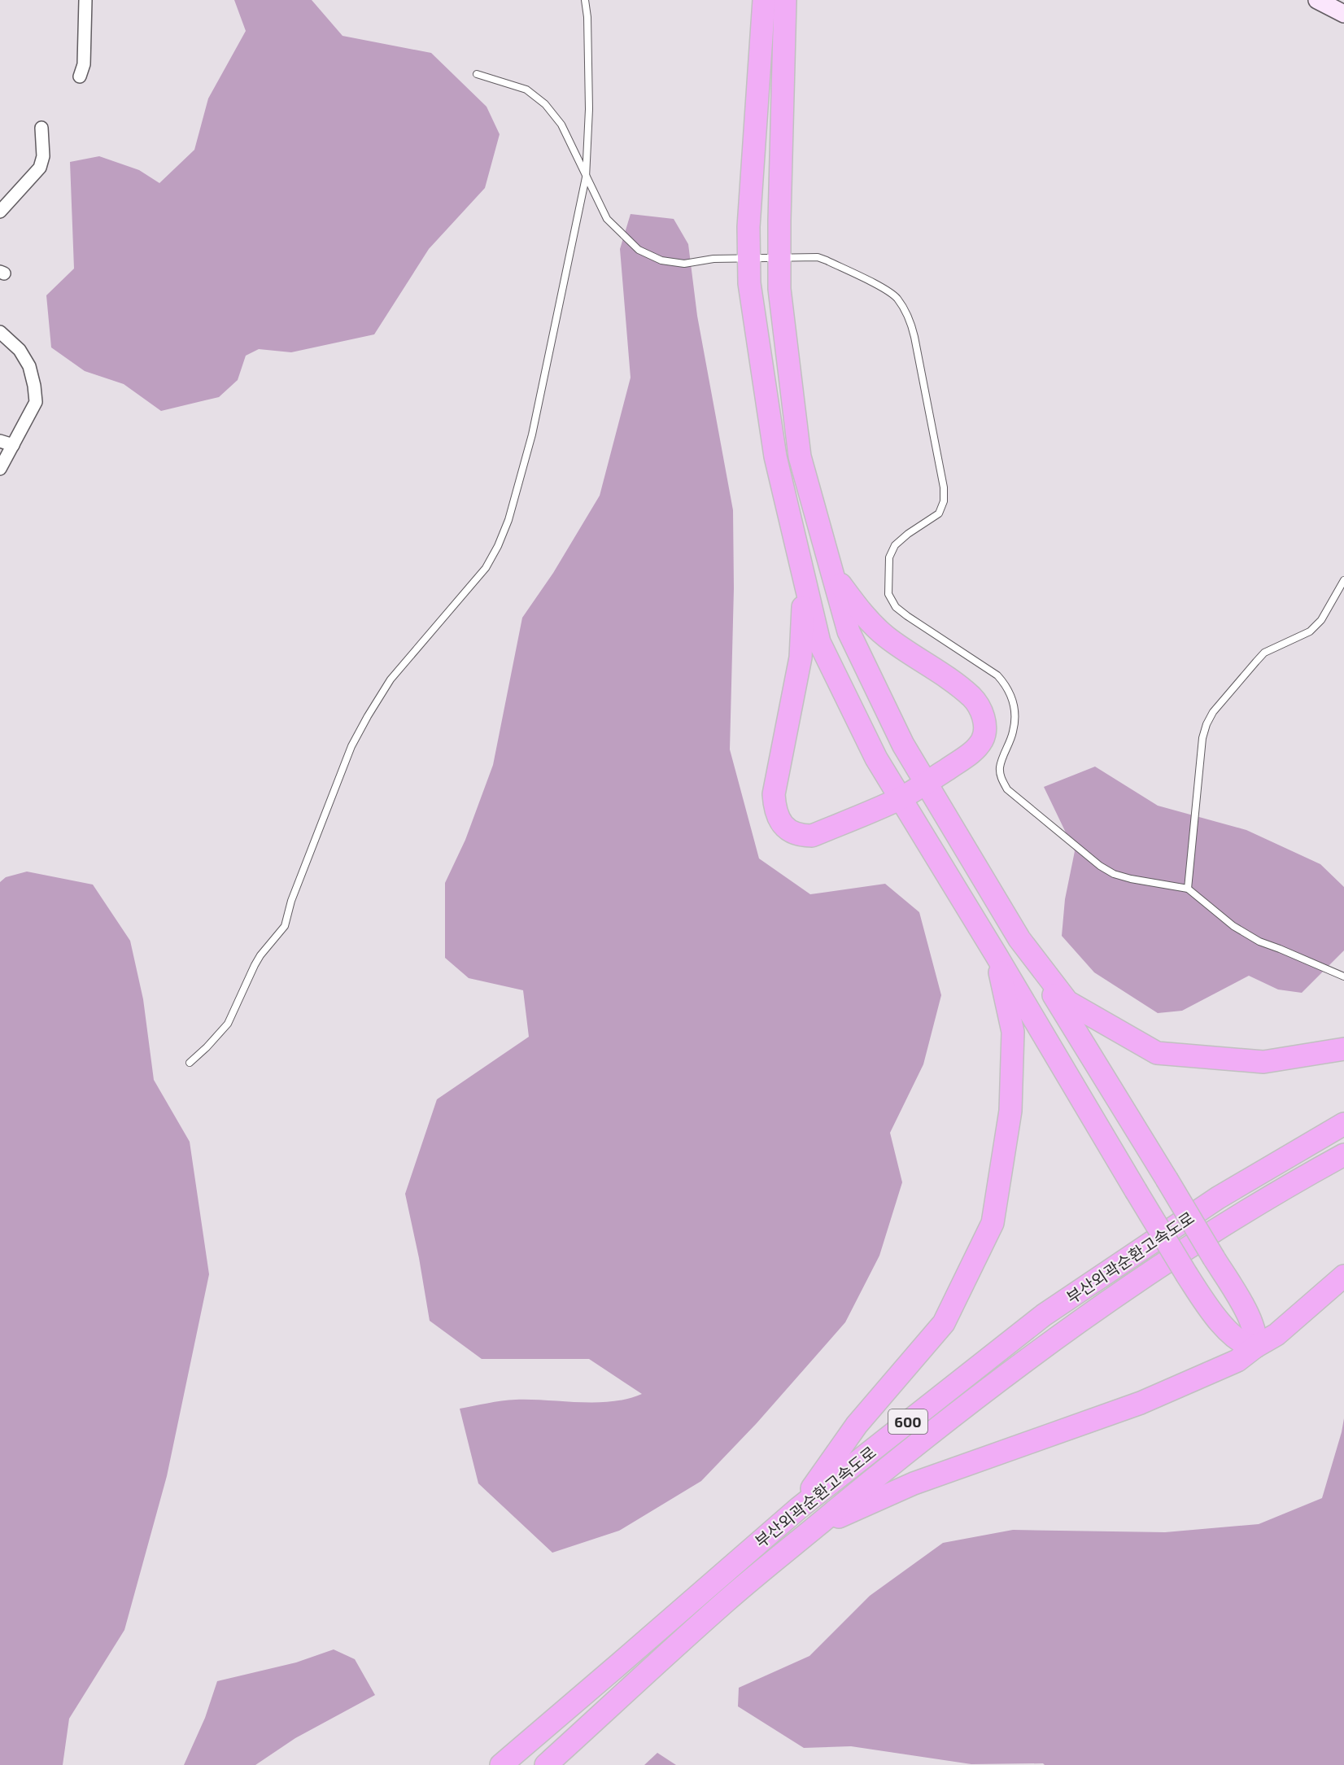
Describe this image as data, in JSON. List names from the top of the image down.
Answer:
{
  "streets": {
    "highway": ["부산외곽순환고속도로", "600"]
  }
}
